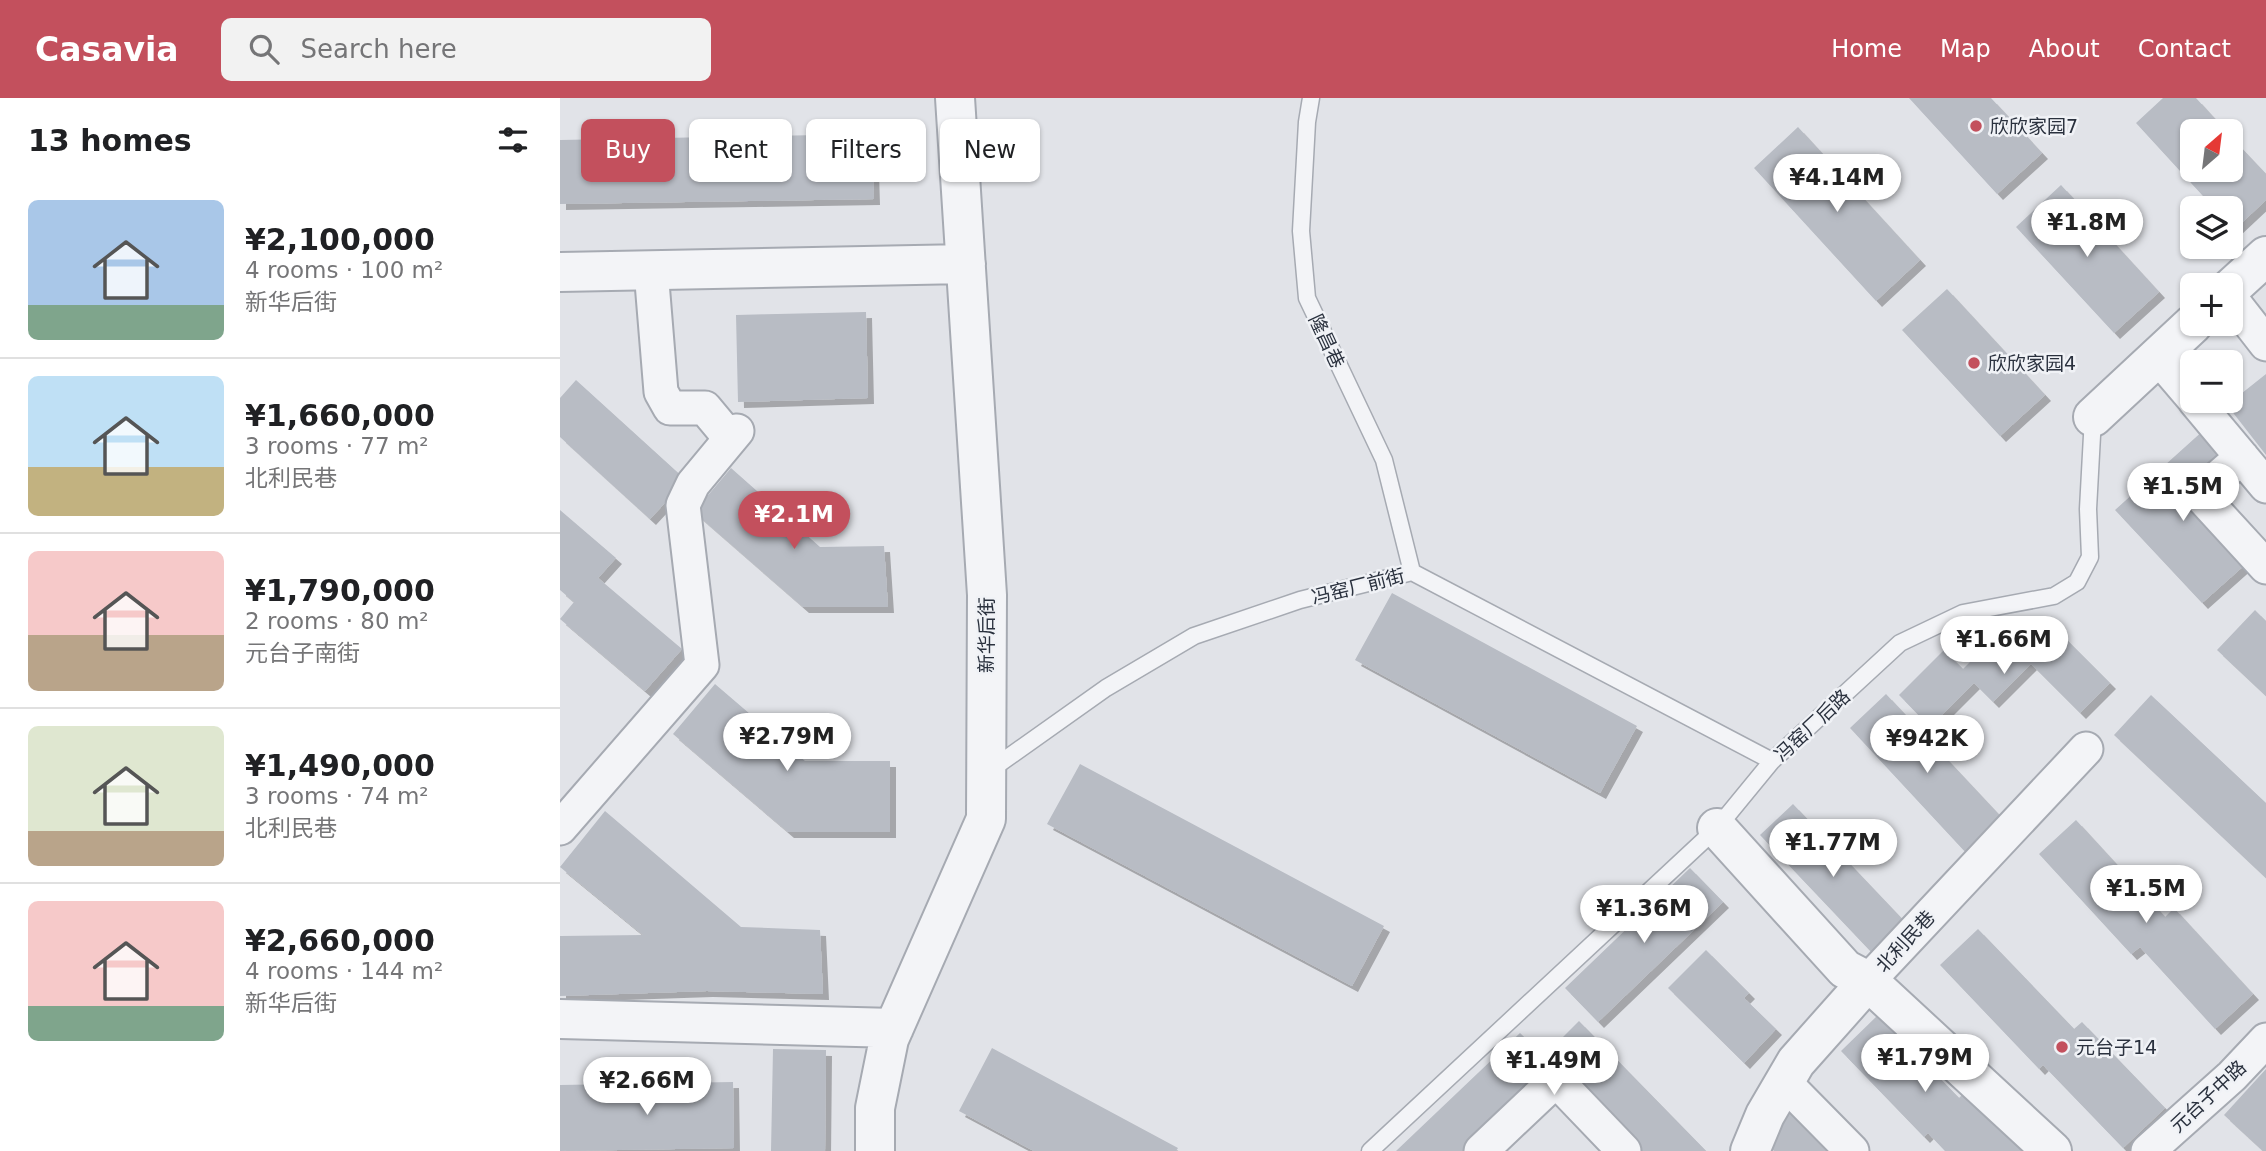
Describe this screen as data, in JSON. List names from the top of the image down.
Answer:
{
  "streets": {
    "street": [
      "新华后街",
      "冯窑厂后路",
      "北利民巷",
      "元台子中路"
    ],
    "lane": ["隆昌巷", "冯窑厂前街"]
  },
  "crossings": [
    ["隆昌巷", "冯窑厂前街"],
    ["冯窑厂前街", "新华后街"],
    ["冯窑厂前街", "冯窑厂后路"]
  ],
  "places": ["欣欣家园7", "欣欣家园4", "元台子14"],
  "north": "top right",
  "page": {
    "header": "Casavia",
    "search": "Search here",
    "nav": [
      "Home",
      "Map",
      "About",
      "Contact"
    ],
    "heading": "13 homes",
    "map_buttons": ["+", "−"],
    "chip": [
      "Buy",
      "Rent",
      "Filters",
      "New"
    ],
    "price": [
      "¥4.14M",
      "¥1.8M",
      "¥1.5M",
      "¥2.1M",
      "¥1.66M",
      "¥2.79M",
      "¥942K",
      "¥1.77M",
      "¥1.5M",
      "¥1.36M",
      "¥1.79M",
      "¥1.49M",
      "¥2.66M"
    ],
    "list": [
      {
        "name": "¥2,100,000",
        "note": "4 rooms · 100 m² · 新华后街"
      },
      {
        "name": "¥1,660,000",
        "note": "3 rooms · 77 m² · 北利民巷"
      },
      {
        "name": "¥1,790,000",
        "note": "2 rooms · 80 m² · 元台子南街"
      },
      {
        "name": "¥1,490,000",
        "note": "3 rooms · 74 m² · 北利民巷"
      },
      {
        "name": "¥2,660,000",
        "note": "4 rooms · 144 m² · 新华后街"
      }
    ]
  }
}
